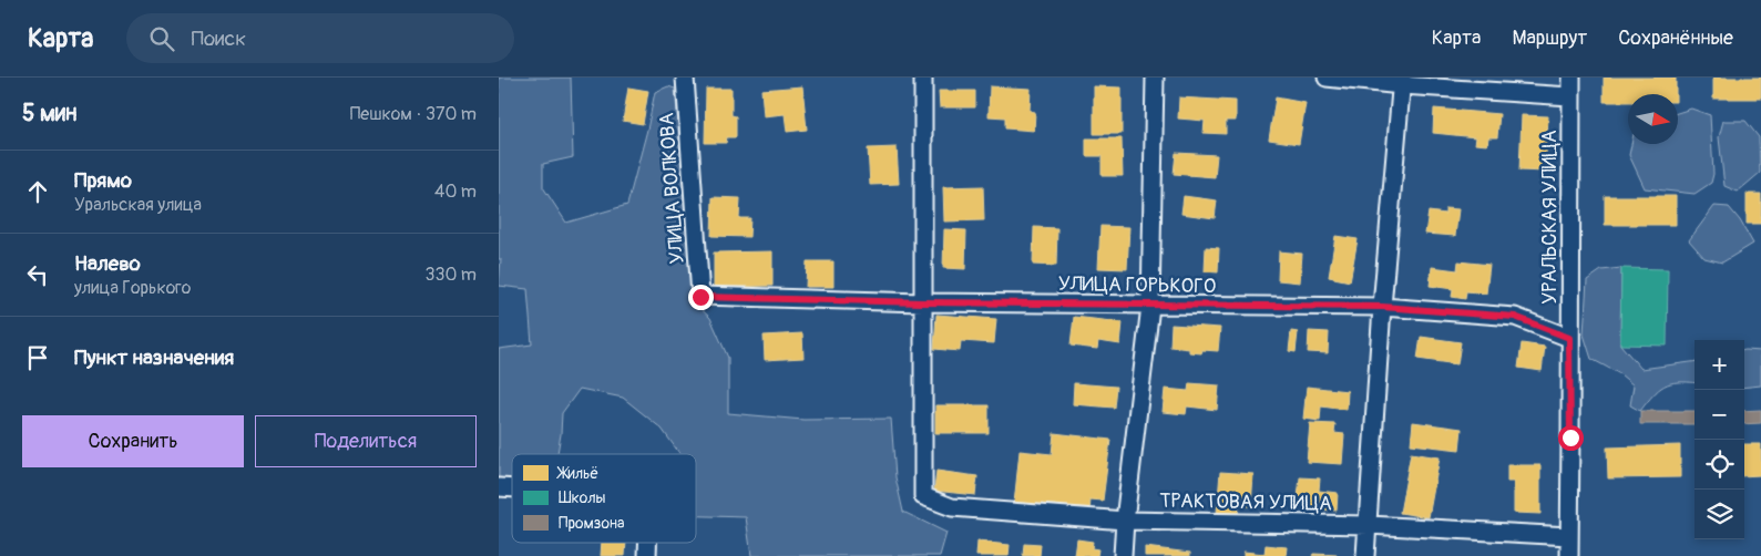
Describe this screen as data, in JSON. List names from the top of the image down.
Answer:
{
  "streets": {
    "street": [
      "УЛИЦА ВОЛКОВА",
      "УРАЛЬСКАЯ УЛИЦА",
      "УЛИЦА ГОРЬКОГО",
      "ТРАКТОВАЯ УЛИЦА"
    ]
  },
  "crossings": [
    ["УЛИЦА ВОЛКОВА", "УЛИЦА ГОРЬКОГО"],
    ["УРАЛЬСКАЯ УЛИЦА", "УЛИЦА ГОРЬКОГО"],
    ["УРАЛЬСКАЯ УЛИЦА", "ТРАКТОВАЯ УЛИЦА"],
    ["УЛИЦА ГОРЬКОГО", "ТРАКТОВАЯ УЛИЦА"]
  ],
  "legend": ["Жильё", "Школы", "Промзона"],
  "north": "right",
  "page": {
    "header": "Карта",
    "search": "Поиск",
    "nav": ["Карта", "Маршрут", "Сохранённые"],
    "heading": ["5 мин", "Пешком · 370 m"],
    "list": [
      ["Прямо", "Уральская улица", "40 m"],
      ["Налево", "улица Горького", "330 m"],
      "Пункт назначения"
    ],
    "map_buttons": ["+", "−"],
    "buttons": ["Сохранить", "Поделиться"]
  }
}
